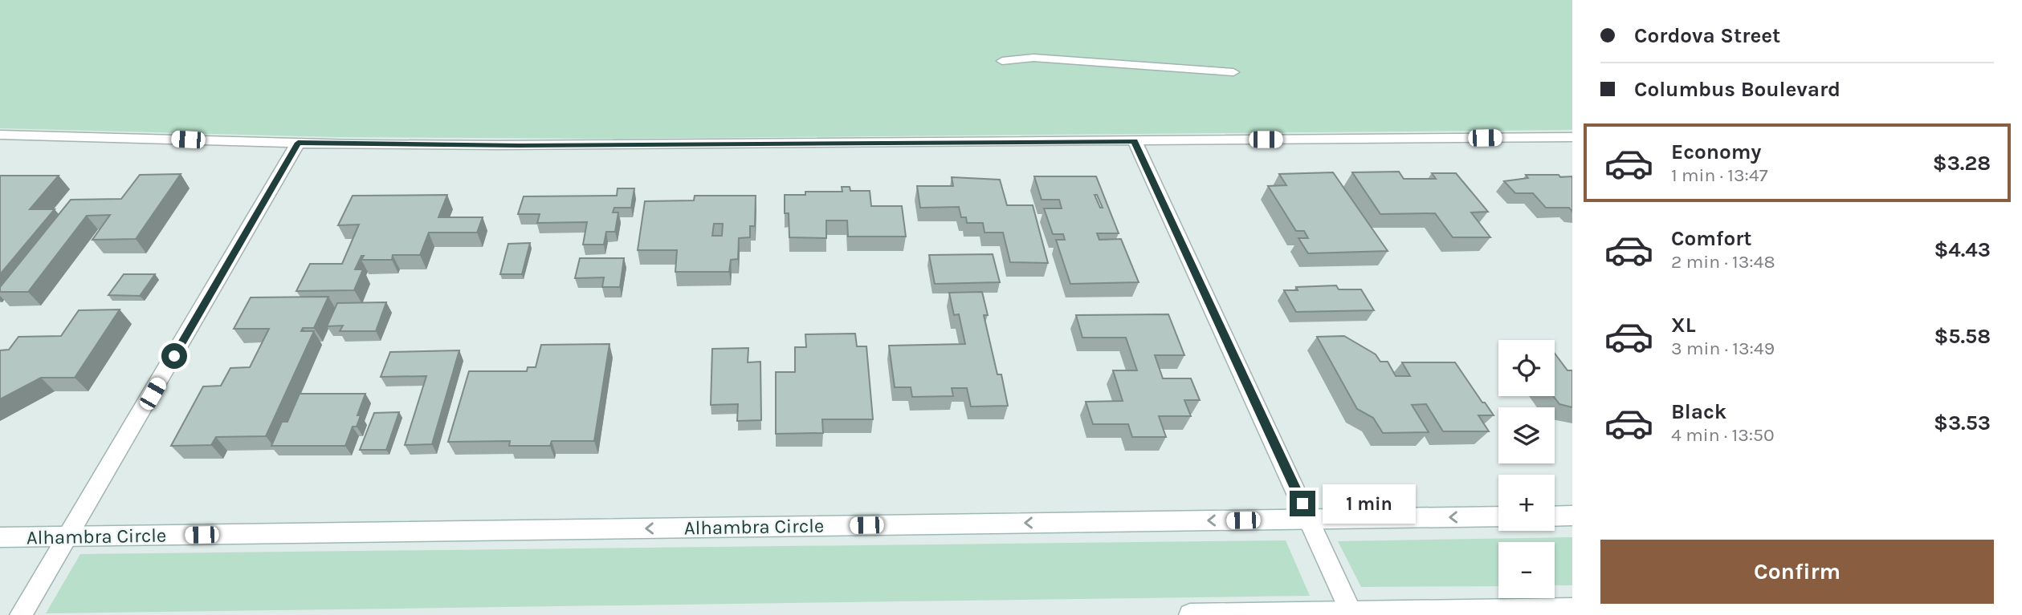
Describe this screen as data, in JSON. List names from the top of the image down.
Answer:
{
  "streets": {
    "street": ["Alhambra Circle"]
  },
  "one_way": ["Alhambra Circle"],
  "page": {
    "banner": ["Cordova Street", "Columbus Boulevard"],
    "list": [
      {
        "name": "Economy",
        "note": "1 min · 13:47",
        "value": "$3.28"
      },
      {
        "name": "Comfort",
        "note": "2 min · 13:48",
        "value": "$4.43"
      },
      {
        "name": "XL",
        "note": "3 min · 13:49",
        "value": "$5.58"
      },
      {
        "name": "Black",
        "note": "4 min · 13:50",
        "value": "$3.53"
      }
    ],
    "map_buttons": ["+", "−"],
    "bubble": "1 min",
    "buttons": "Confirm"
  }
}
